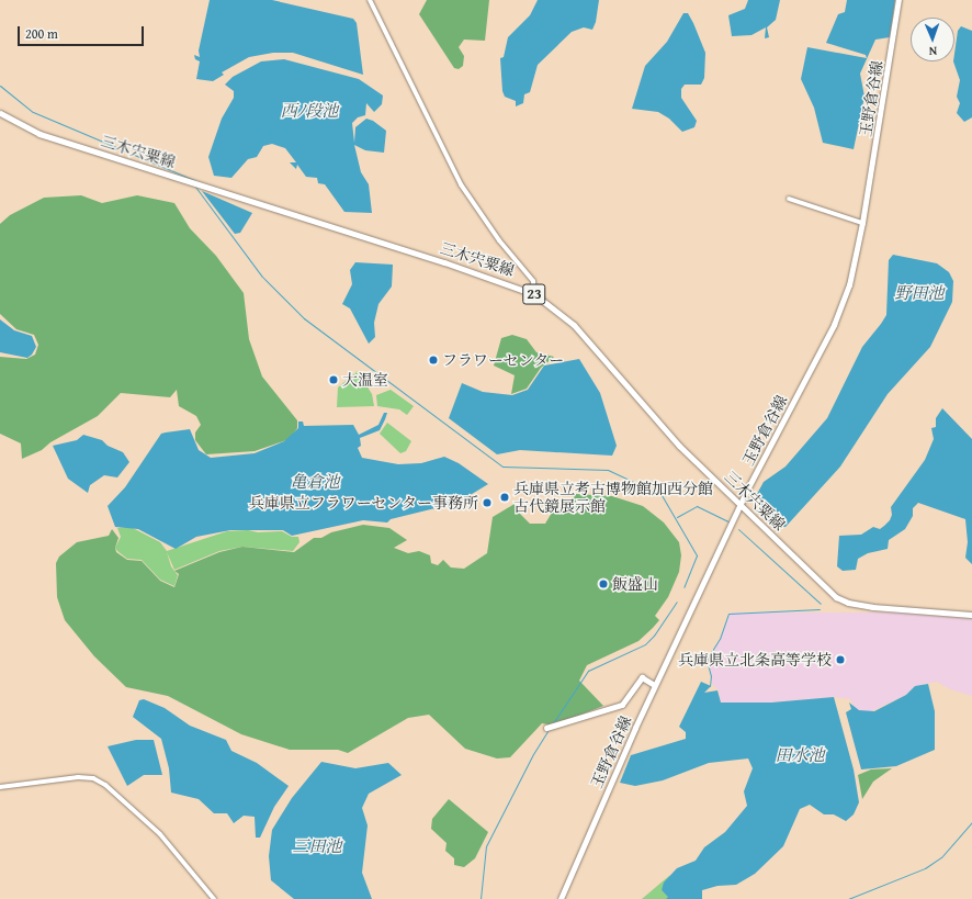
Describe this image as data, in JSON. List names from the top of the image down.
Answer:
{
  "streets": {
    "main road": ["玉野倉谷線", "三木宍粟線", "23"]
  },
  "crossings": [
    ["玉野倉谷線", "三木宍粟線"]
  ],
  "water": [
    "西ﾉ段池",
    "野田池",
    "亀倉池",
    "田水池",
    "三田池"
  ],
  "places": [
    "フラワーセンター",
    "大温室",
    "兵庫県立考古博物館加西分館 古代鏡展示館",
    "兵庫県立フラワーセンター事務所",
    "飯盛山",
    "兵庫県立北条高等学校"
  ],
  "scale_bar": "200 m",
  "north": "bottom"
}
